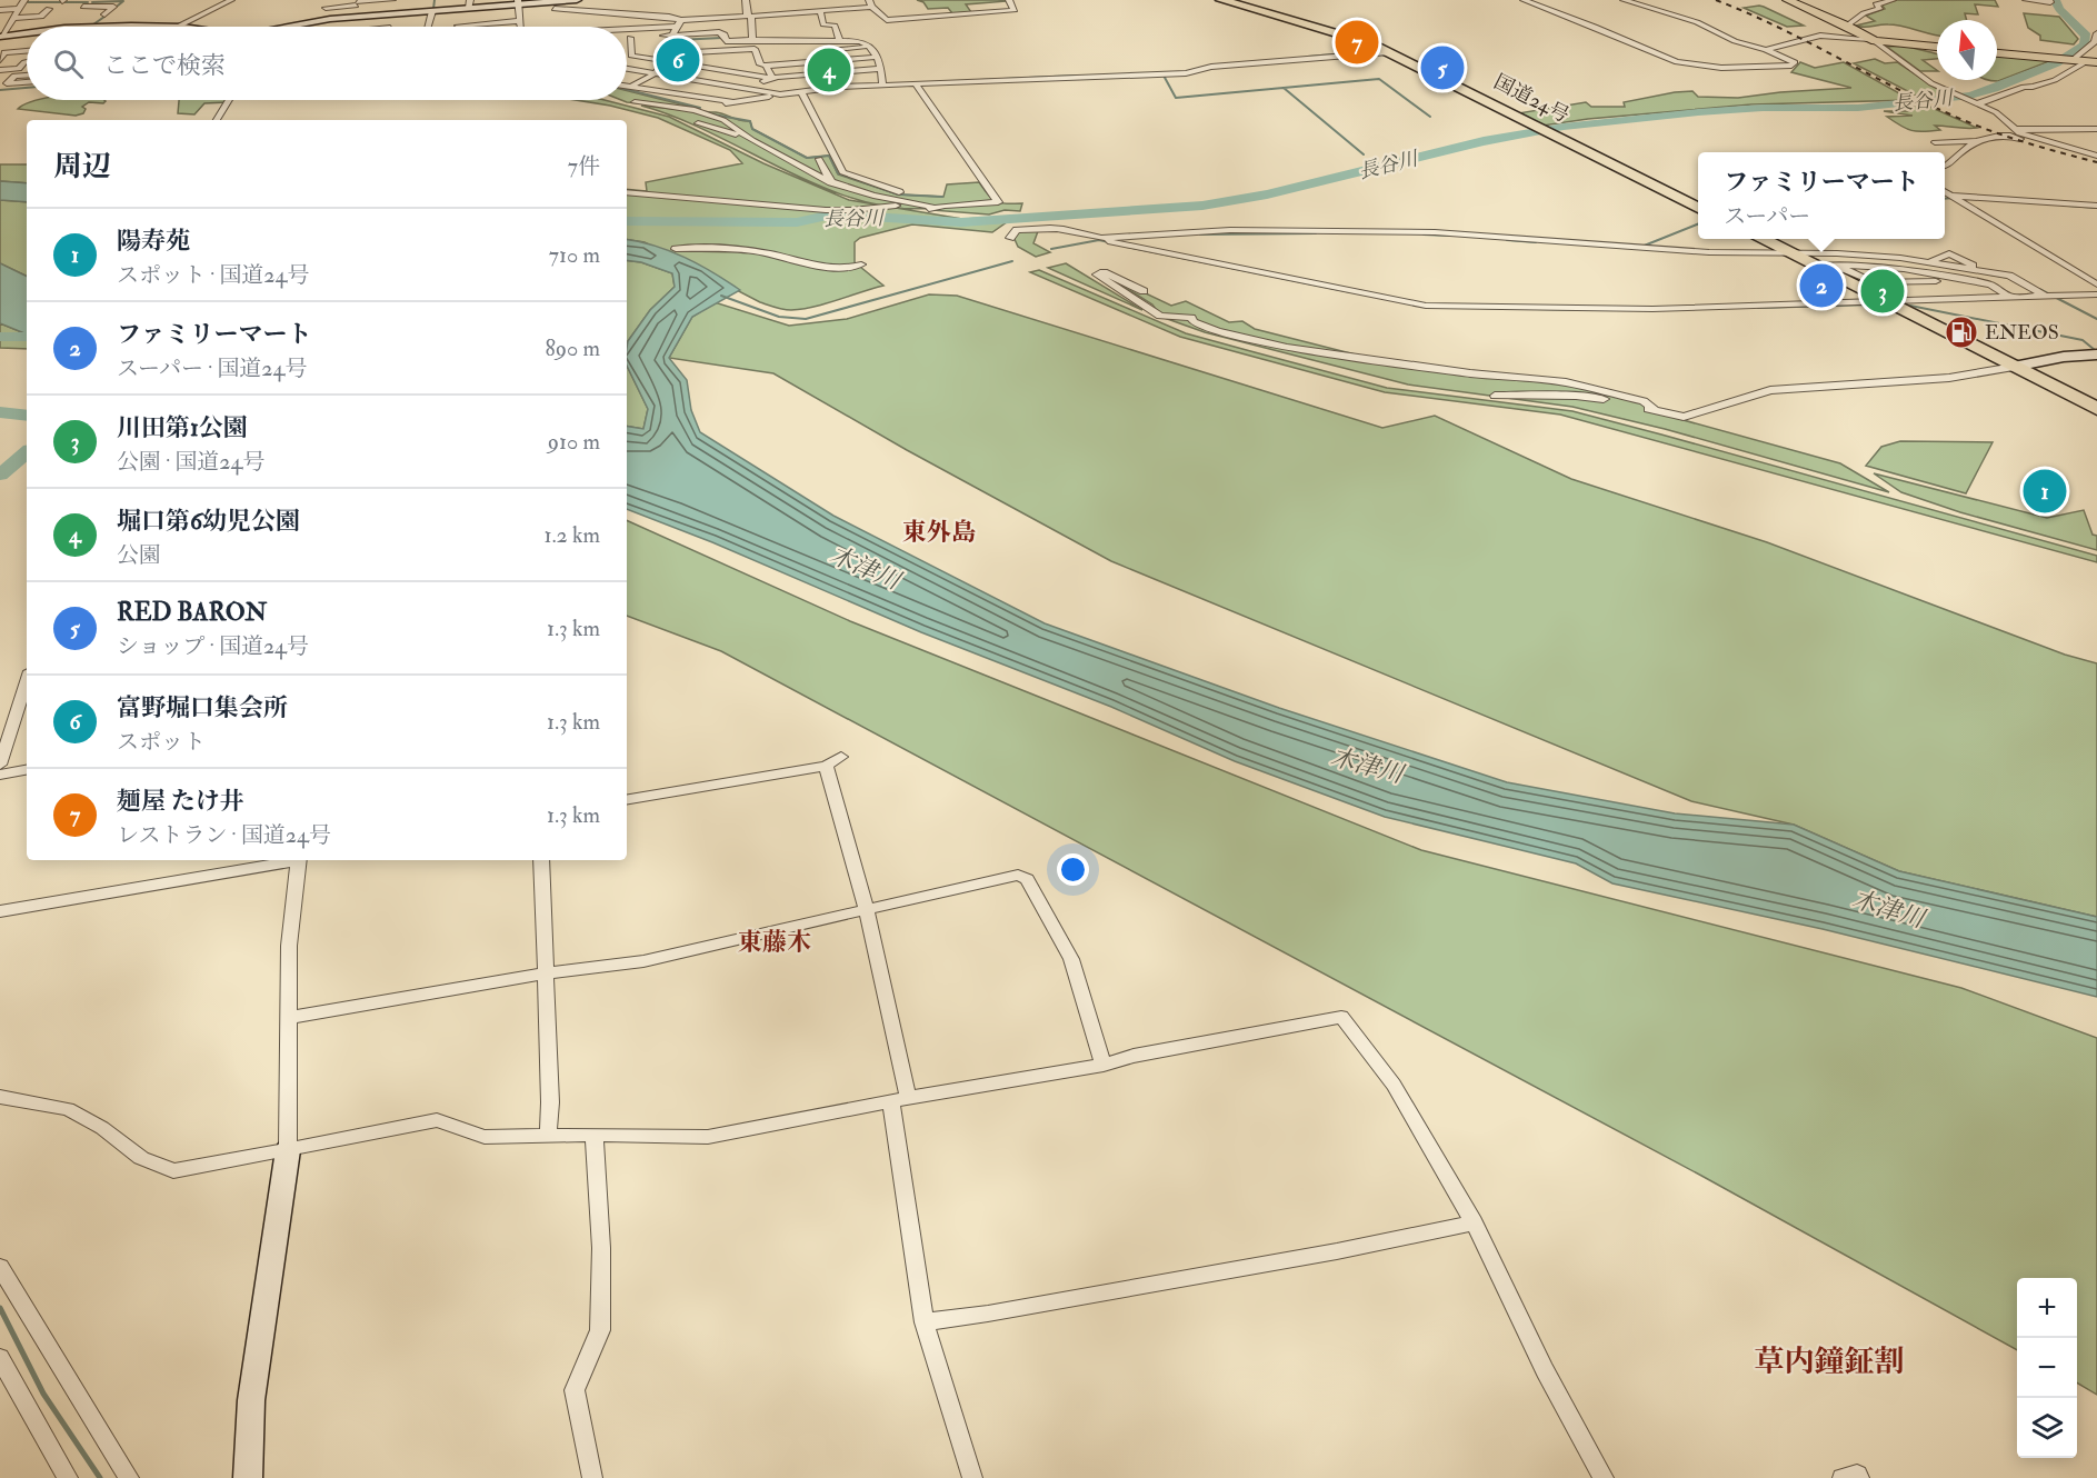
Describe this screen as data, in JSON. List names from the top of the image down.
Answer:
{
  "streets": {
    "highway": ["国道24号"]
  },
  "districts": ["東外島", "東藤木", "草内鐘鉦割"],
  "water": ["長谷川", "木津川"],
  "places": {
    "fuel station": ["ENEOS"]
  },
  "north": "top",
  "page": {
    "pins": [
      "7",
      "6",
      "5",
      "4",
      "2",
      "3",
      "1"
    ],
    "search": "ここで検索",
    "heading": ["周辺", "7件"],
    "popup": ["ファミリーマート", "スーパー"],
    "list": [
      {
        "mark": "1",
        "name": "陽寿苑",
        "note": "スポット · 国道24号",
        "value": "710 m"
      },
      {
        "mark": "2",
        "name": "ファミリーマート",
        "note": "スーパー · 国道24号",
        "value": "890 m"
      },
      {
        "mark": "3",
        "name": "川田第1公園",
        "note": "公園 · 国道24号",
        "value": "910 m"
      },
      {
        "mark": "4",
        "name": "堀口第6幼児公園",
        "note": "公園",
        "value": "1.2 km"
      },
      {
        "mark": "5",
        "name": "RED BARON",
        "note": "ショップ · 国道24号",
        "value": "1.3 km"
      },
      {
        "mark": "6",
        "name": "富野堀口集会所",
        "note": "スポット",
        "value": "1.3 km"
      },
      {
        "mark": "7",
        "name": "麺屋 たけ井",
        "note": "レストラン · 国道24号",
        "value": "1.3 km"
      }
    ],
    "map_buttons": ["+", "−"]
  }
}
